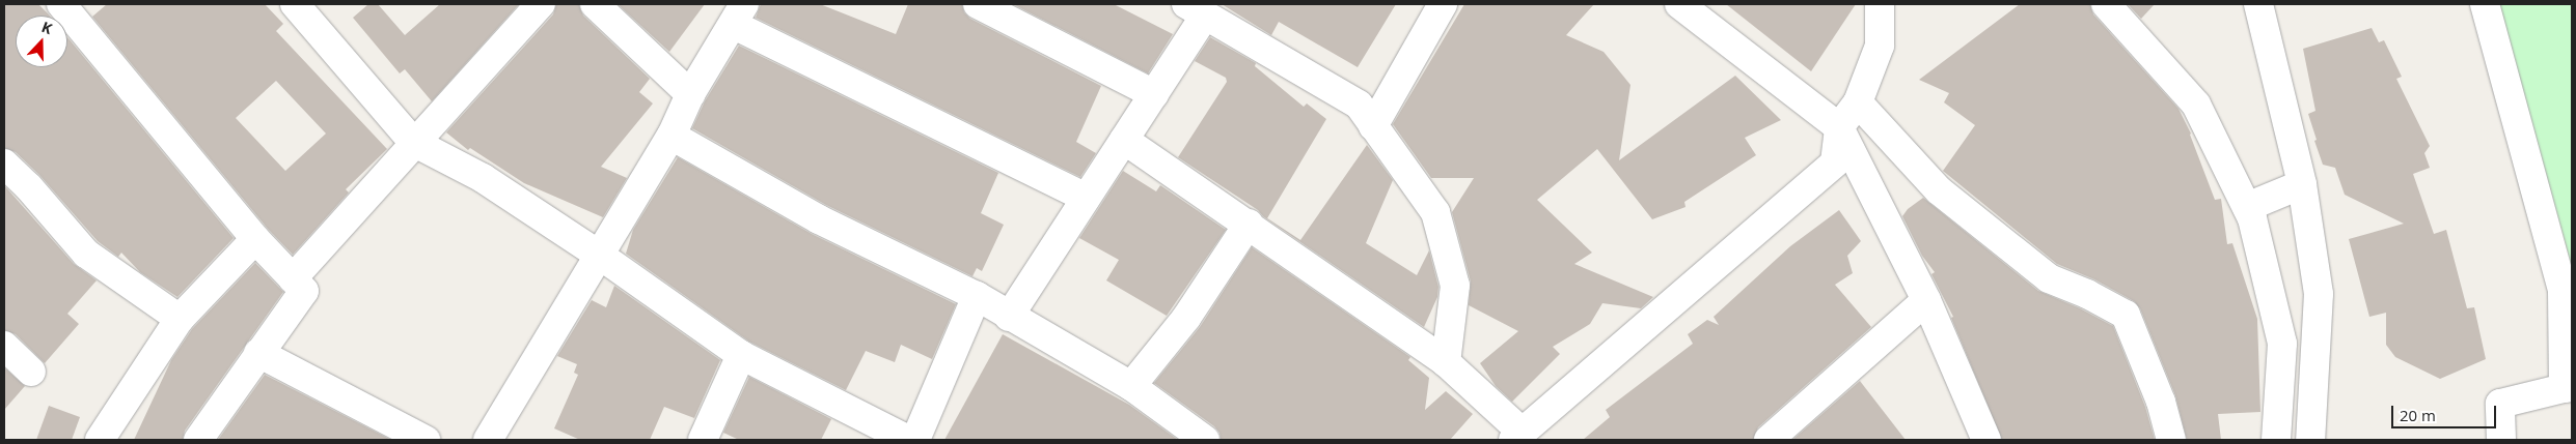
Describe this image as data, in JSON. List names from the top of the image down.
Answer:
{
  "scale_bar": "20 m",
  "north": "top"
}
